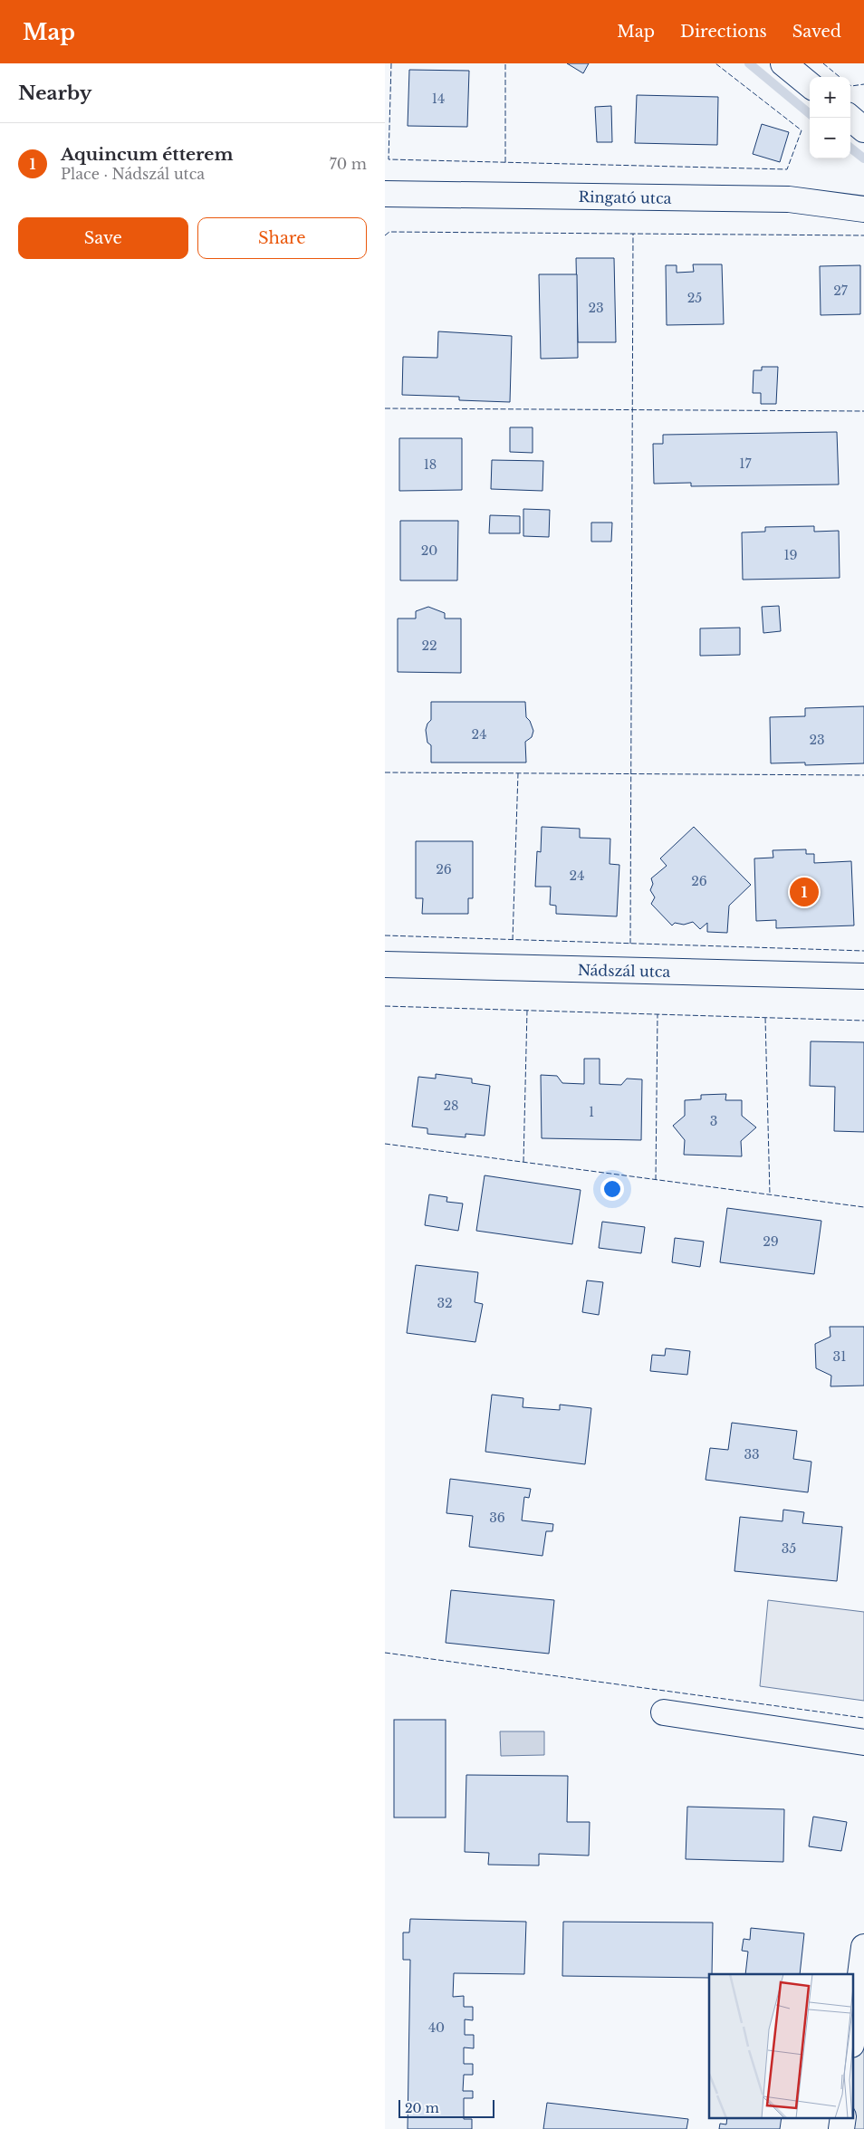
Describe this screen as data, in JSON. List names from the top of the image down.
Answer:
{
  "streets": {
    "street": ["Ringató utca", "Nádszál utca"]
  },
  "house_numbers": [
    "14",
    "27",
    "25",
    "23",
    "17",
    "18",
    "20",
    "19",
    "22",
    "24",
    "23",
    "26",
    "24",
    "26",
    "28",
    "1",
    "3",
    "29",
    "32",
    "31",
    "33",
    "36",
    "35",
    "40"
  ],
  "scale_bar": "20 m",
  "page": {
    "header": "Map",
    "nav": ["Map", "Directions", "Saved"],
    "heading": "Nearby",
    "map_buttons": ["+", "−"],
    "list": [
      {
        "mark": "1",
        "name": "Aquincum étterem",
        "note": "Place · Nádszál utca",
        "value": "70 m"
      }
    ],
    "buttons": ["Save", "Share"],
    "pins": "1",
    "scale": "20 m"
  }
}
